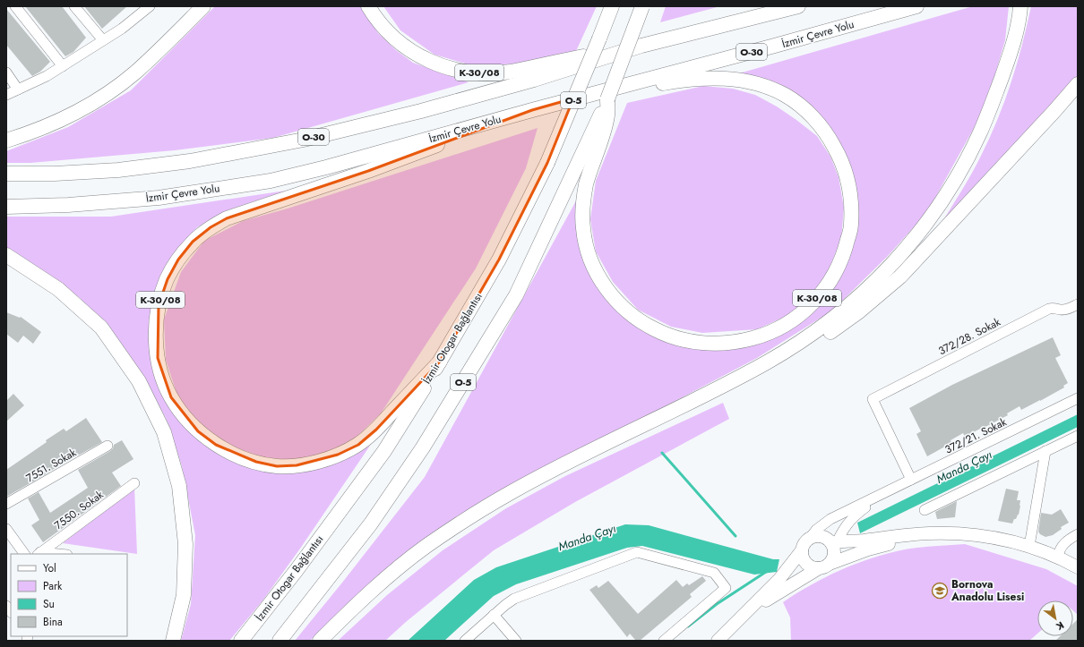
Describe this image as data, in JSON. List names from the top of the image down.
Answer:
{
  "streets": {
    "highway": [
      "İzmir Çevre Yolu",
      "O-30",
      "K-30/08",
      "O-5",
      "İzmir Otogar Bağlantısı"
    ],
    "street": [
      "372/28. Sokak",
      "372/21. Sokak",
      "7551. Sokak",
      "7550. Sokak"
    ]
  },
  "crossings": [
    ["İzmir Çevre Yolu", "K-30/08"],
    ["O-30", "K-30/08"],
    ["K-30/08", "O-5"],
    ["K-30/08", "İzmir Otogar Bağlantısı"],
    ["372/28. Sokak", "372/21. Sokak"]
  ],
  "water": ["Manda Çayı"],
  "places": {
    "school or university": ["Bornova Anadolu Lisesi"]
  },
  "legend": [
    "Yol",
    "Park",
    "Su",
    "Bina"
  ],
  "north": "bottom right"
}
